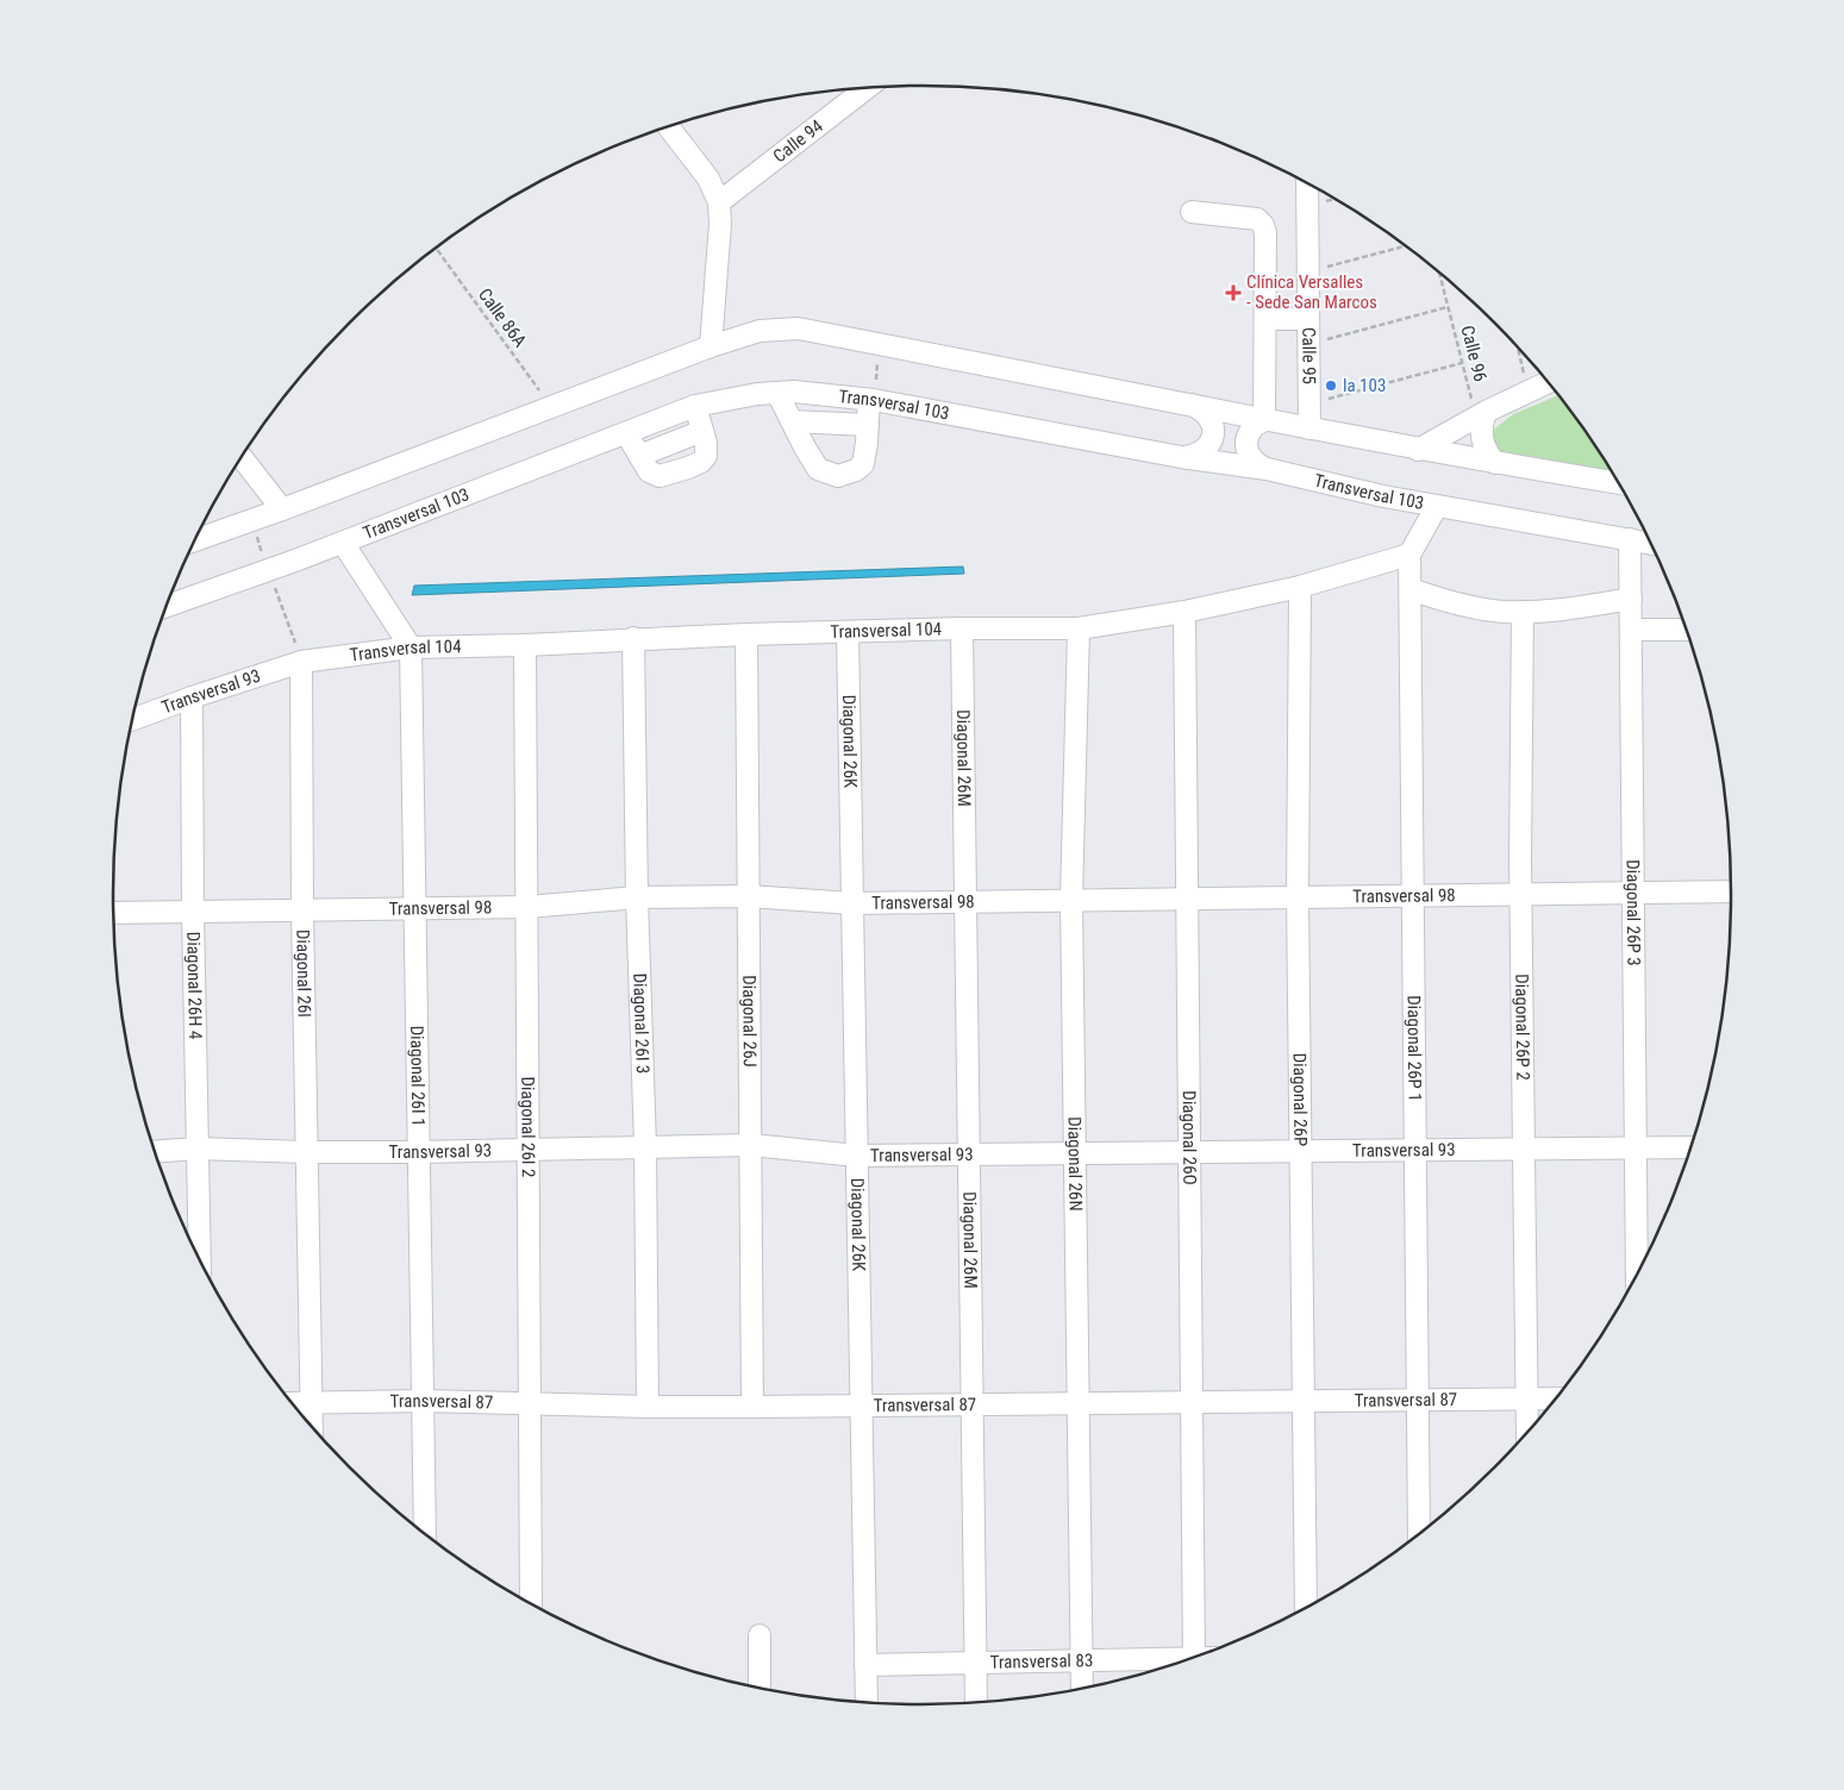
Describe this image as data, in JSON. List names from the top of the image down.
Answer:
{
  "streets": {
    "street": [
      "Calle 94",
      "Calle 95",
      "Transversal 103",
      "Transversal 104",
      "Transversal 93",
      "Diagonal 26K",
      "Diagonal 26M",
      "Transversal 98",
      "Diagonal 26P 3",
      "Diagonal 26I",
      "Diagonal 26H 4",
      "Diagonal 26J",
      "Diagonal 26I 3",
      "Diagonal 26P 2",
      "Diagonal 26P 1",
      "Diagonal 26I 1",
      "Diagonal 26P",
      "Diagonal 26I 2",
      "Diagonal 26O",
      "Diagonal 26N",
      "Transversal 87",
      "Transversal 83"
    ],
    "path": ["Calle 86A", "Calle 96"]
  },
  "crossings": [
    ["Transversal 103", "Diagonal 26P 3"],
    ["Transversal 104", "Transversal 93"],
    ["Transversal 104", "Diagonal 26K"],
    ["Transversal 104", "Diagonal 26M"],
    ["Transversal 104", "Diagonal 26I"],
    ["Transversal 104", "Diagonal 26J"],
    ["Transversal 104", "Diagonal 26I 3"],
    ["Transversal 104", "Diagonal 26P 1"],
    ["Transversal 104", "Diagonal 26I 1"],
    ["Transversal 104", "Diagonal 26P"],
    ["Transversal 104", "Diagonal 26I 2"],
    ["Transversal 104", "Diagonal 26O"],
    ["Transversal 104", "Diagonal 26N"],
    ["Transversal 93", "Diagonal 26K"],
    ["Transversal 93", "Diagonal 26M"],
    ["Transversal 93", "Diagonal 26P 3"],
    ["Transversal 93", "Diagonal 26I"],
    ["Transversal 93", "Diagonal 26H 4"],
    ["Transversal 93", "Diagonal 26J"],
    ["Transversal 93", "Diagonal 26I 3"],
    ["Transversal 93", "Diagonal 26P 2"],
    ["Transversal 93", "Diagonal 26P 1"],
    ["Transversal 93", "Diagonal 26I 1"],
    ["Transversal 93", "Diagonal 26P"],
    ["Transversal 93", "Diagonal 26I 2"],
    ["Transversal 93", "Diagonal 26O"],
    ["Transversal 93", "Diagonal 26N"],
    ["Diagonal 26K", "Transversal 98"],
    ["Diagonal 26K", "Transversal 87"],
    ["Diagonal 26K", "Transversal 83"],
    ["Diagonal 26M", "Transversal 98"],
    ["Diagonal 26M", "Transversal 87"],
    ["Diagonal 26M", "Transversal 83"],
    ["Transversal 98", "Diagonal 26P 3"],
    ["Transversal 98", "Diagonal 26I"],
    ["Transversal 98", "Diagonal 26H 4"],
    ["Transversal 98", "Diagonal 26J"],
    ["Transversal 98", "Diagonal 26I 3"],
    ["Transversal 98", "Diagonal 26P 2"],
    ["Transversal 98", "Diagonal 26P 1"],
    ["Transversal 98", "Diagonal 26I 1"],
    ["Transversal 98", "Diagonal 26P"],
    ["Transversal 98", "Diagonal 26I 2"],
    ["Transversal 98", "Diagonal 26O"],
    ["Transversal 98", "Diagonal 26N"],
    ["Diagonal 26I", "Transversal 87"],
    ["Diagonal 26J", "Transversal 87"],
    ["Diagonal 26I 3", "Transversal 87"],
    ["Diagonal 26P 2", "Transversal 87"],
    ["Diagonal 26P 1", "Transversal 87"],
    ["Diagonal 26I 1", "Transversal 87"],
    ["Diagonal 26P", "Transversal 87"],
    ["Diagonal 26I 2", "Transversal 87"],
    ["Diagonal 26O", "Transversal 87"],
    ["Diagonal 26N", "Transversal 87"],
    ["Diagonal 26N", "Transversal 83"]
  ],
  "places": {
    "health": ["Clínica Versalles - Sede San Marcos"],
    "other": ["la 103"]
  }
}
